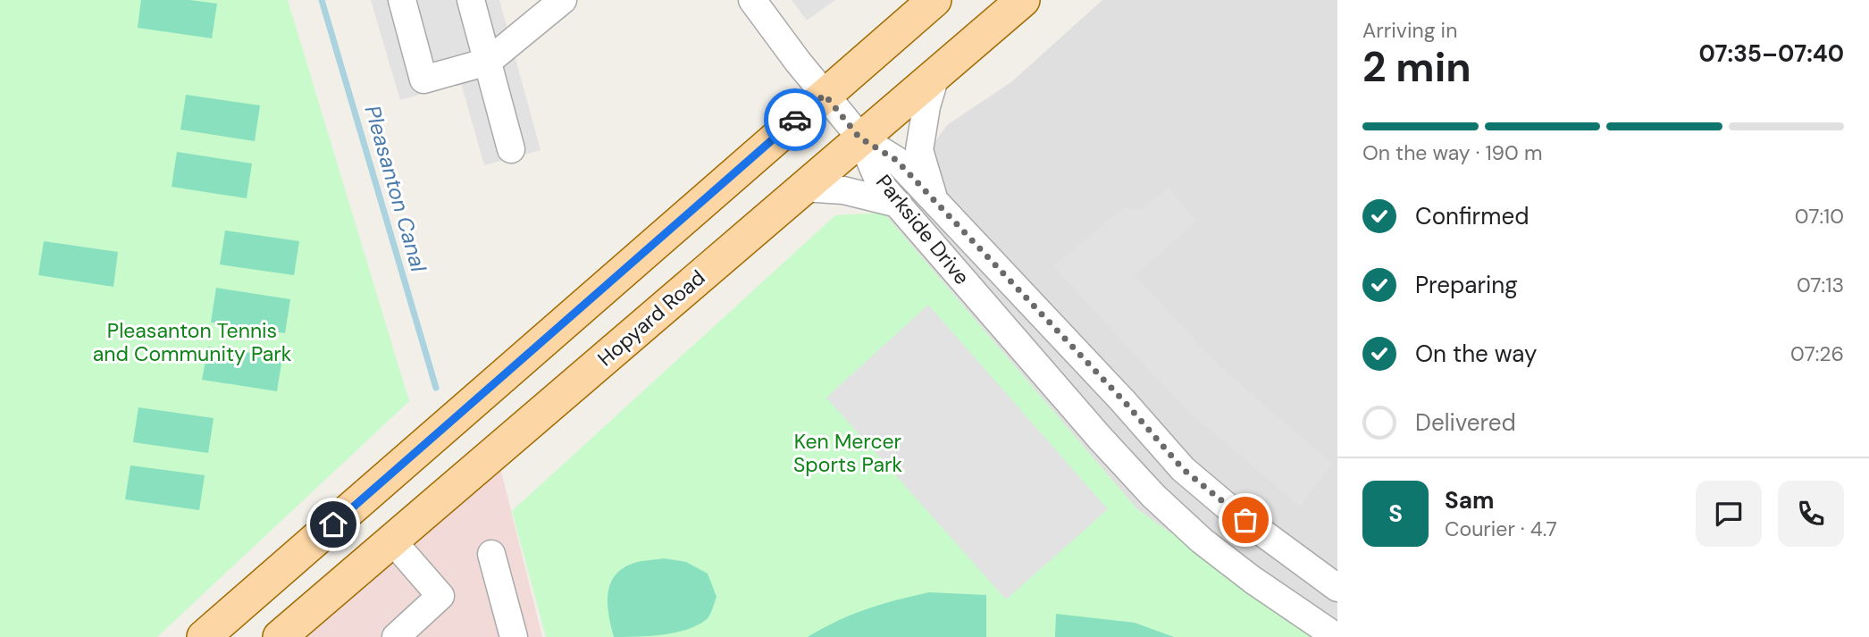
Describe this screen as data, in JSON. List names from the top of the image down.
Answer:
{
  "streets": {
    "main road": ["Hopyard Road"],
    "street": ["Parkside Drive"]
  },
  "crossings": [
    ["Parkside Drive", "Hopyard Road"]
  ],
  "water": ["Pleasanton Canal"],
  "parks": ["Pleasanton Tennis and Community Park", "Ken Mercer Sports Park"],
  "page": {
    "heading": ["2 min", "Arriving in", "07:35–07:40"],
    "panel": ["Sam", "Courier · 4.7"],
    "bar": "On the way · 190 m",
    "list": [
      ["Confirmed", "07:10"],
      ["Preparing", "07:13"],
      ["On the way", "07:26"],
      "Delivered"
    ],
    "round": "S"
  }
}
